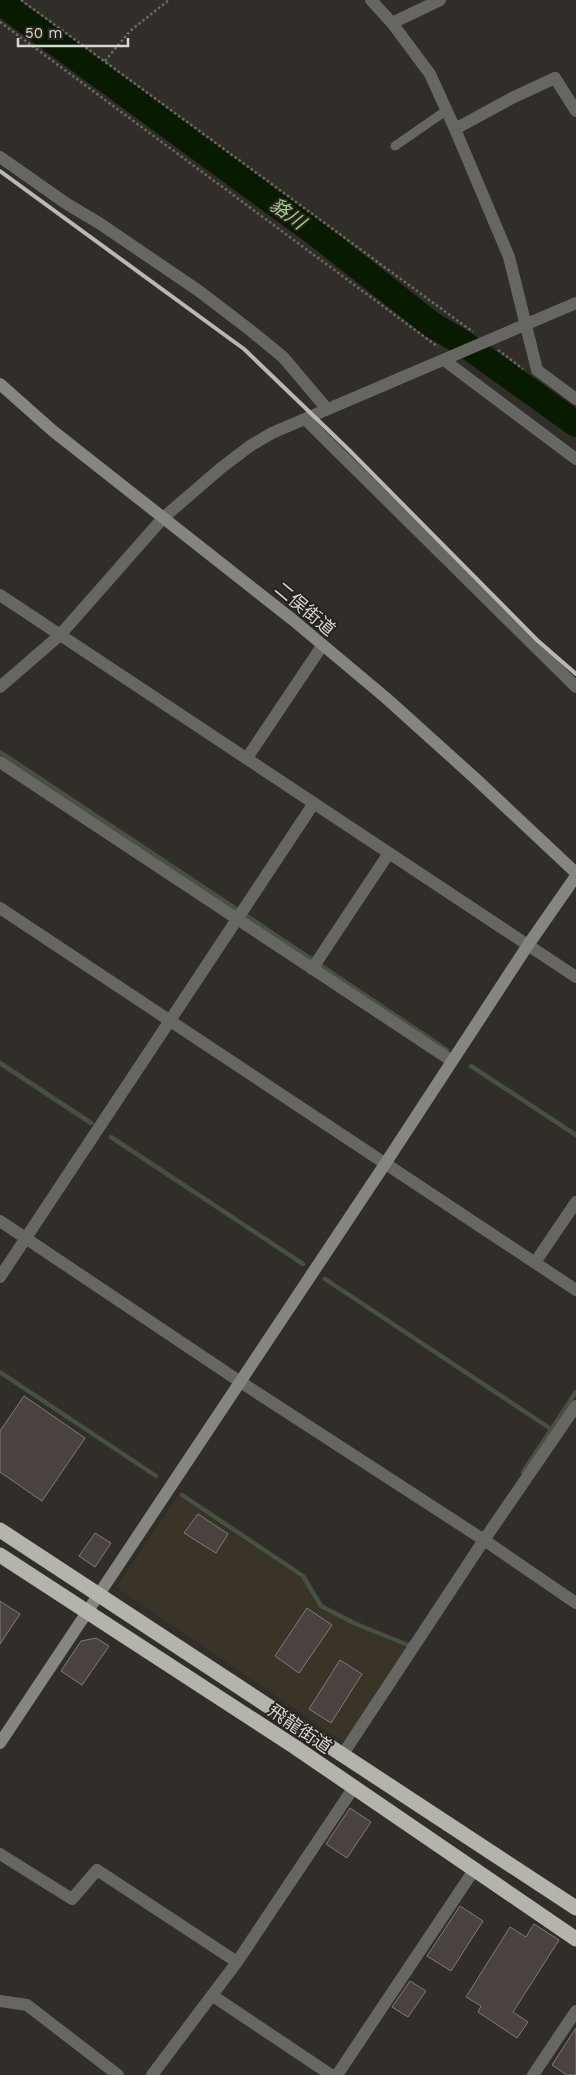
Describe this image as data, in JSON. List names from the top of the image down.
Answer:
{
  "streets": {
    "highway": ["飛龍街道"],
    "street": ["二俣街道"]
  },
  "water": ["貉川"],
  "scale_bar": "50 m"
}
